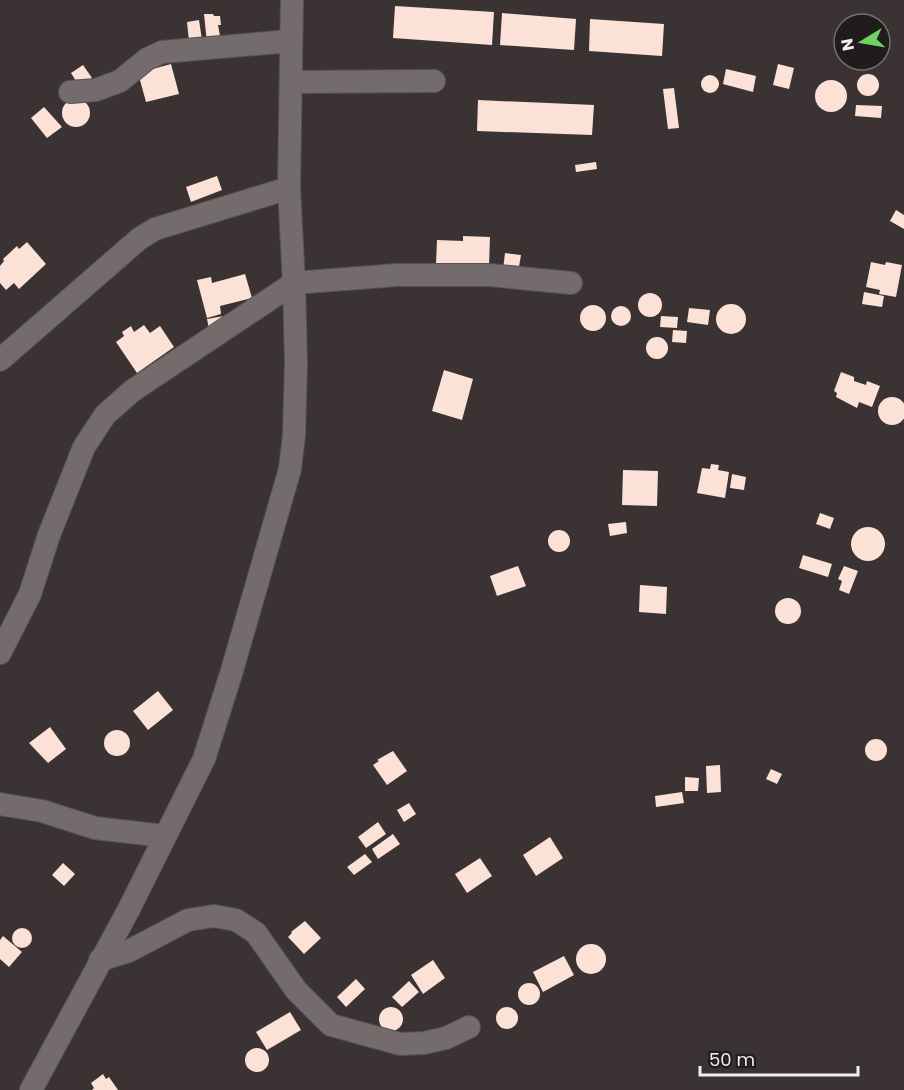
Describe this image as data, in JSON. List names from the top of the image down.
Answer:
{
  "scale_bar": "50 m",
  "north": "left"
}
